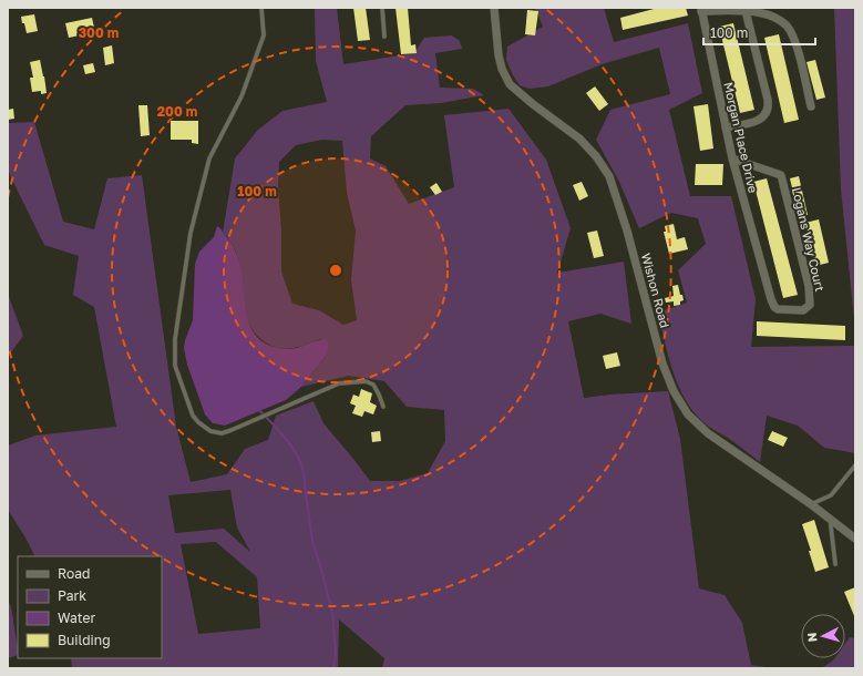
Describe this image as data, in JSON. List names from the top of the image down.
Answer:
{
  "streets": {
    "street": ["Morgan Place Drive", "Logans Way Court", "Wishon Road"]
  },
  "crossings": [
    ["Morgan Place Drive", "Logans Way Court"]
  ],
  "legend": [
    "Road",
    "Park",
    "Water",
    "Building"
  ],
  "scale_bar": "100 m",
  "north": "left",
  "rings": ["300 m", "200 m", "100 m"]
}
